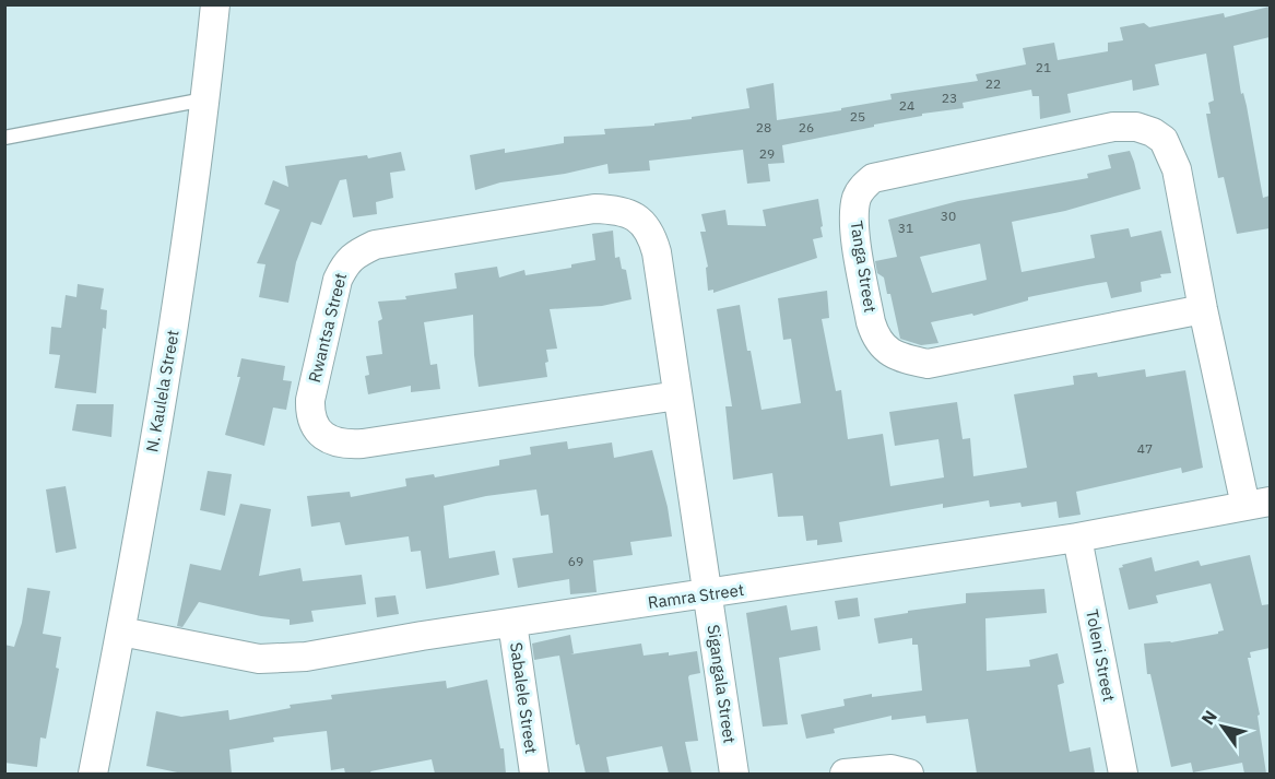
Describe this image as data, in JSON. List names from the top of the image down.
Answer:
{
  "streets": {
    "street": [
      "Tanga Street",
      "Rwantsa Street",
      "N. Kaulela Street",
      "Ramra Street",
      "Toleni Street",
      "Sigangala Street",
      "Sabalele Street"
    ]
  },
  "crossings": [
    ["Tanga Street", "Ramra Street"],
    ["Rwantsa Street", "Ramra Street"],
    ["Rwantsa Street", "Sigangala Street"],
    ["N. Kaulela Street", "Ramra Street"],
    ["Ramra Street", "Toleni Street"],
    ["Ramra Street", "Sigangala Street"],
    ["Ramra Street", "Sabalele Street"]
  ],
  "house_numbers": [
    "21",
    "22",
    "23",
    "24",
    "25",
    "28",
    "26",
    "29",
    "30",
    "31",
    "47",
    "69"
  ],
  "north": "top left"
}
